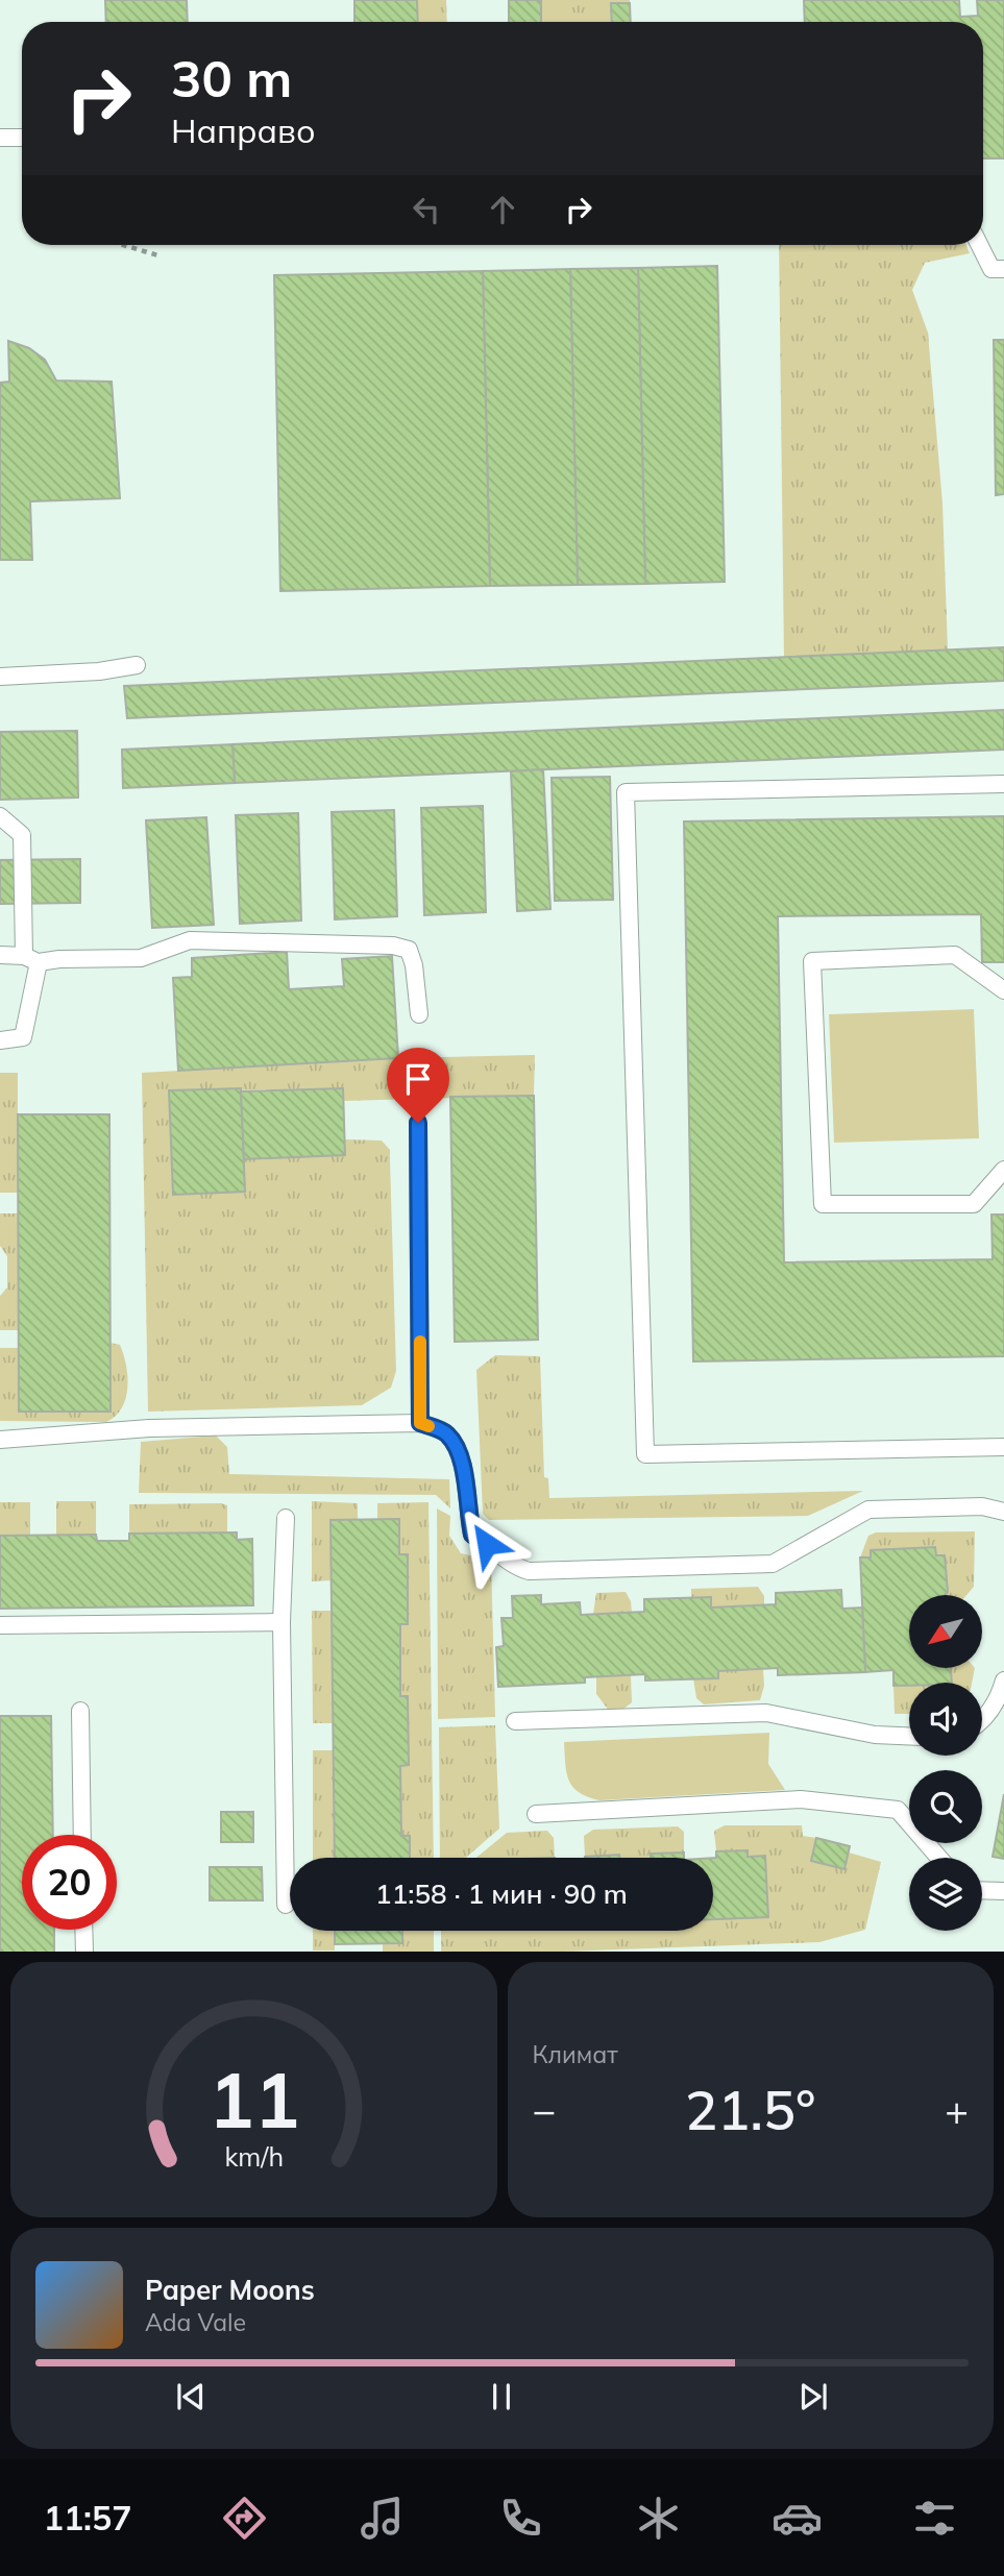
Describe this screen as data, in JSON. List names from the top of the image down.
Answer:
{
  "north": "bottom left",
  "page": {
    "turn": ["30 m", "Направо"],
    "limit": "20",
    "trip": "11:58 · 1 мин · 90 m",
    "tile": "Климат",
    "heat": ["−", "21.5°", "+"],
    "song": ["Paper Moons", "Ada Vale"],
    "tabs": "11:57",
    "gauge": ["11", "km/h"]
  }
}
